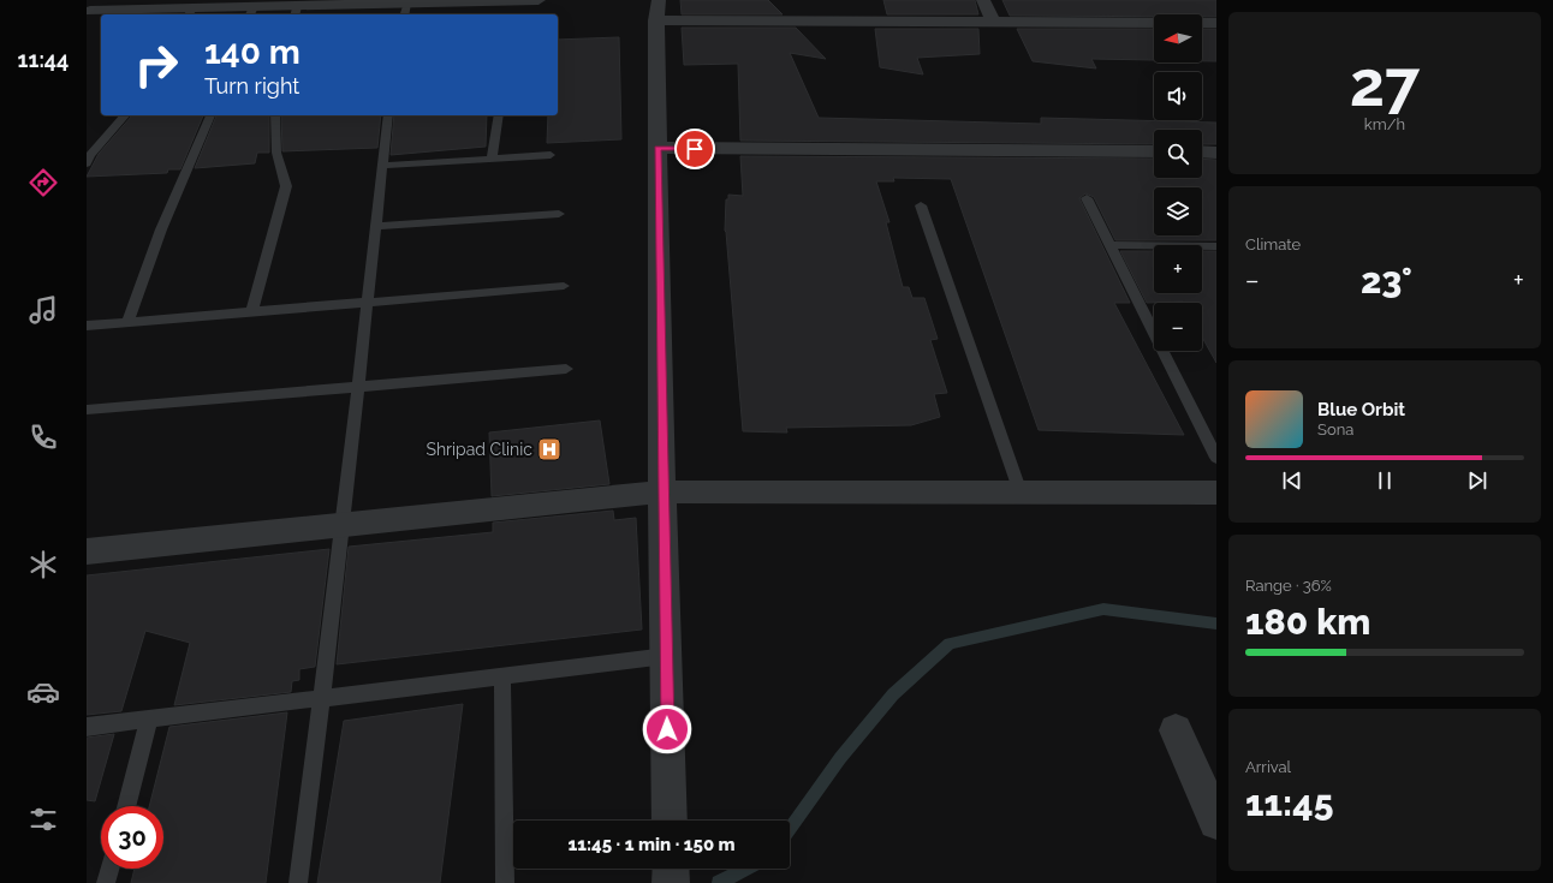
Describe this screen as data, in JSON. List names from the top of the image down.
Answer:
{
  "places": {
    "hospital": ["Shripad Clinic"]
  },
  "north": "left",
  "page": {
    "tabs": "11:44",
    "tile": [
      ["27", "km/h"],
      "Climate",
      ["Range · 36%", "180 km"],
      ["Arrival", "11:45"]
    ],
    "map_buttons": ["+", "−"],
    "turn": ["140 m", "Turn right"],
    "heat": ["−", "23°", "+"],
    "song": ["Blue Orbit", "Sona"],
    "limit": "30",
    "trip": "11:45 · 1 min · 150 m"
  }
}
